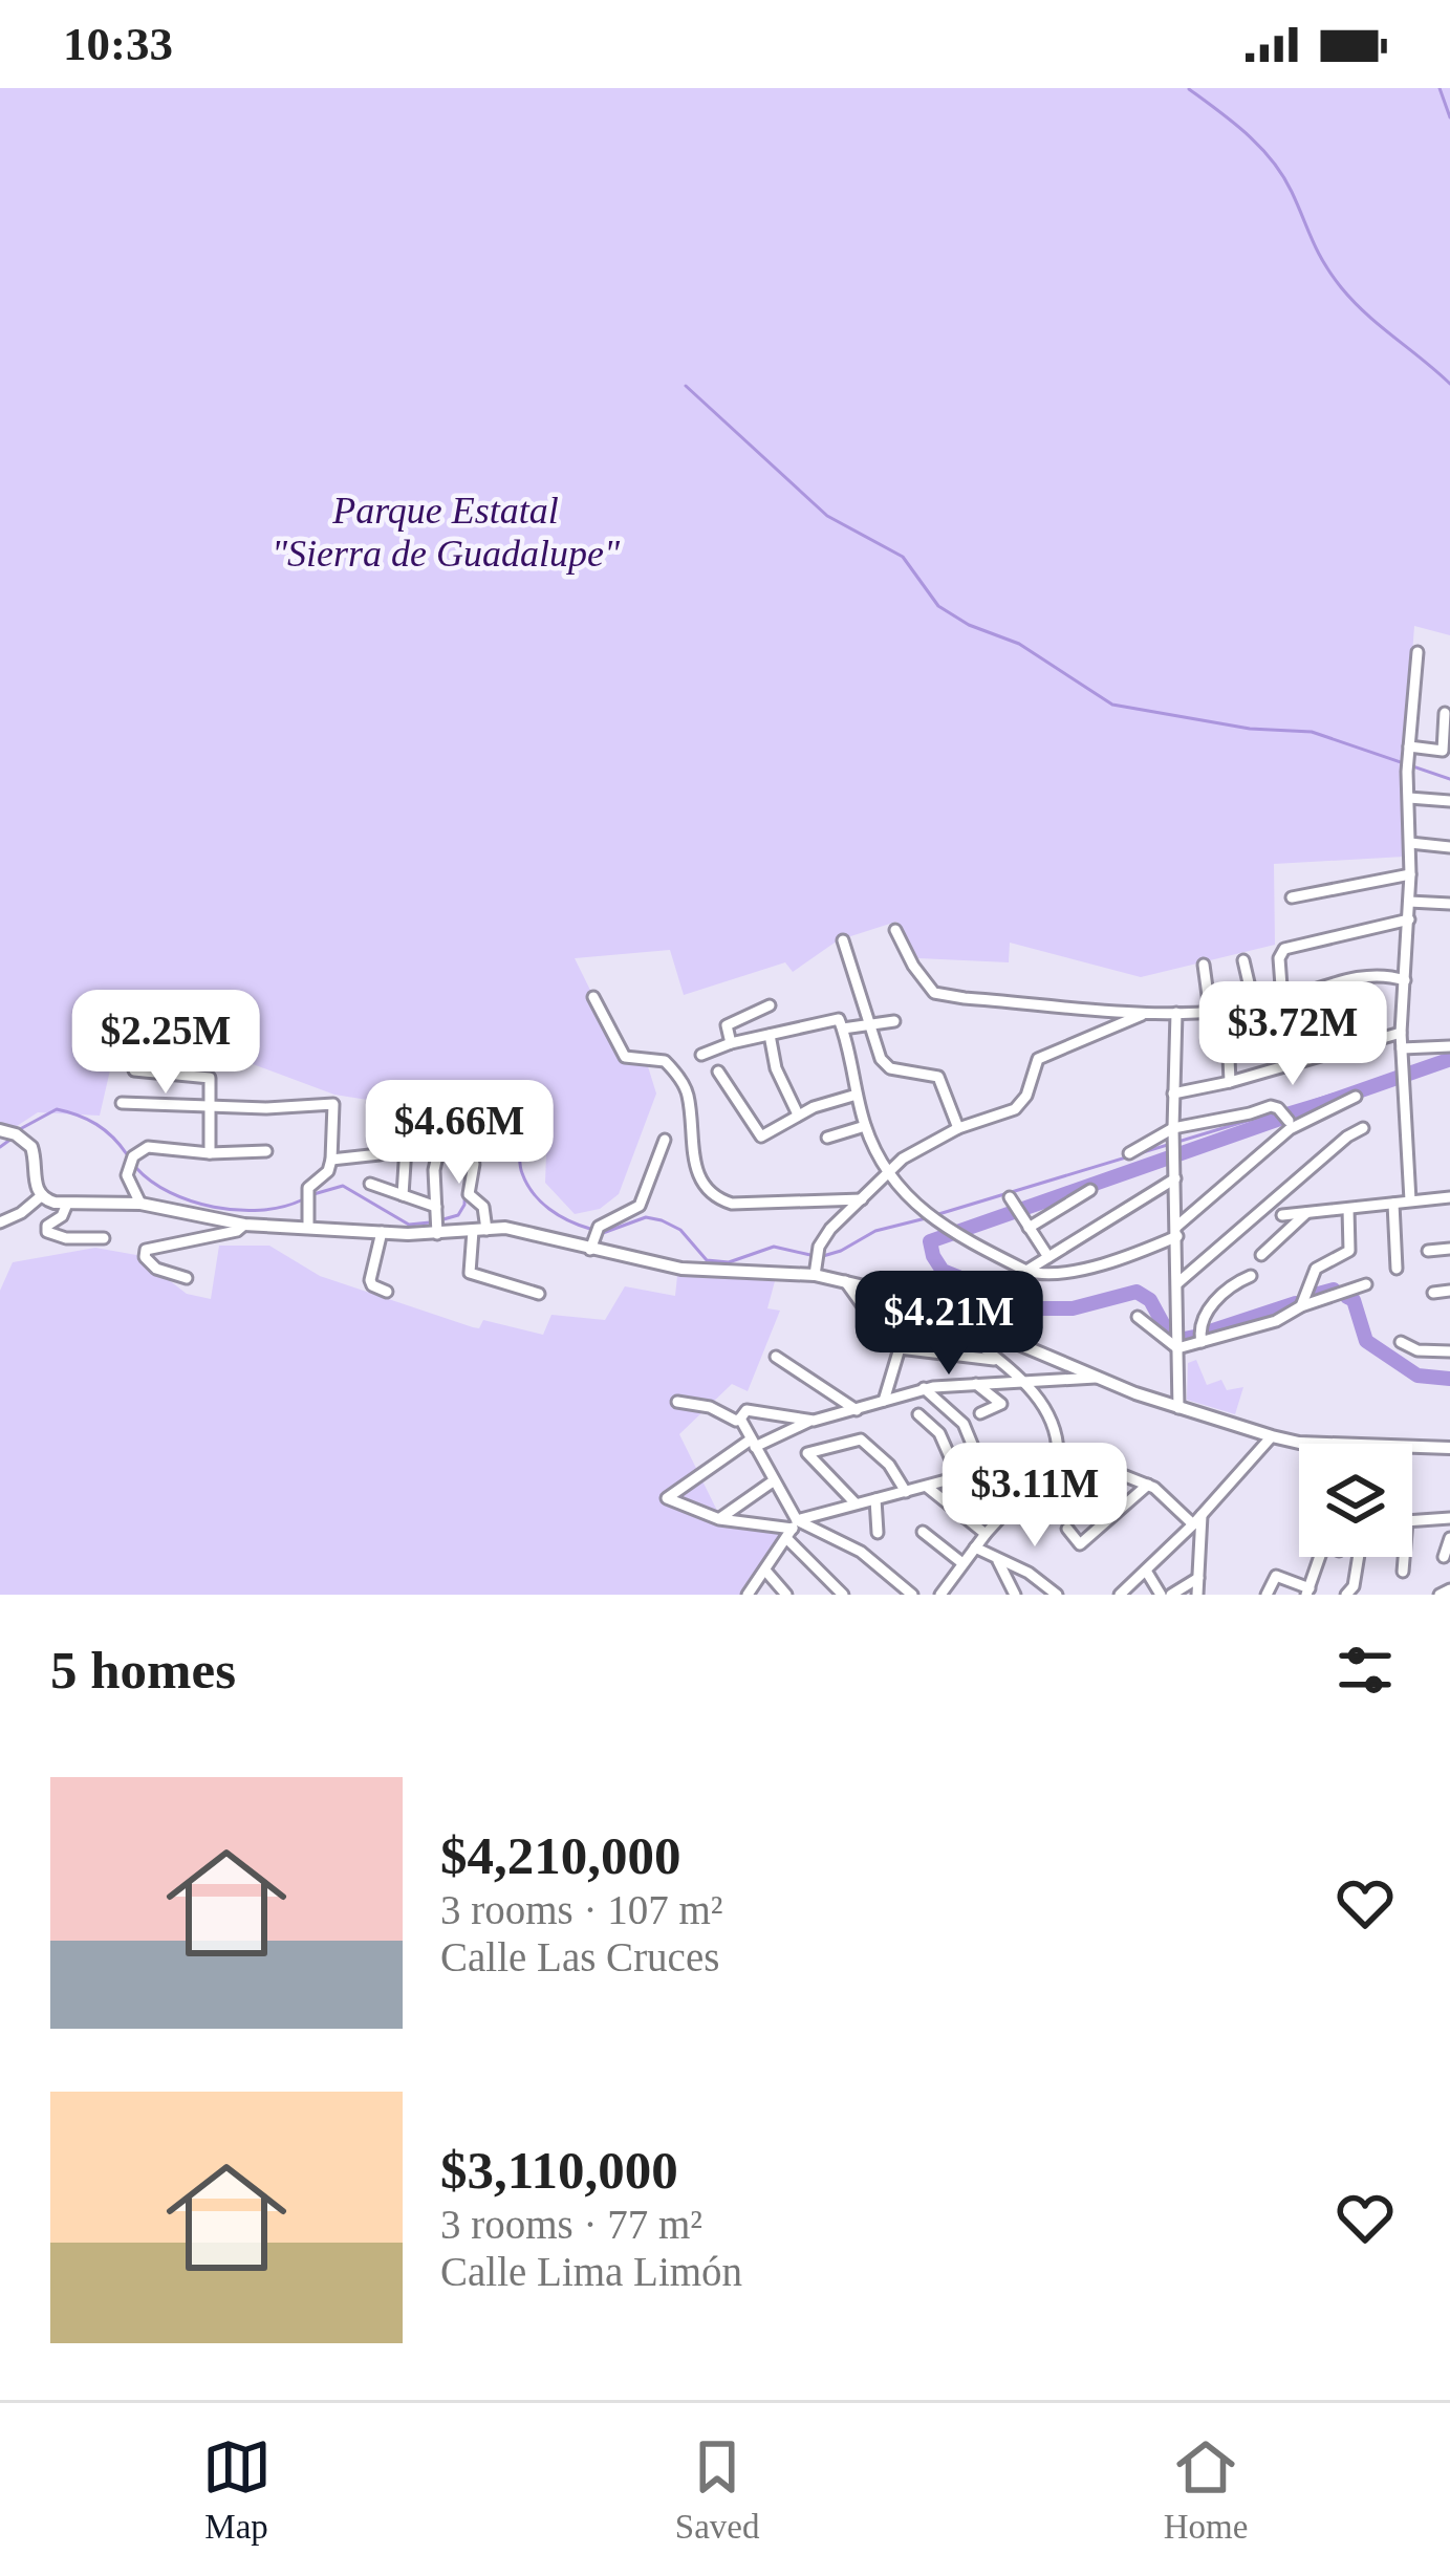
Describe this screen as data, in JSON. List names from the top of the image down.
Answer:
{
  "parks": ["Parque Estatal \"Sierra de Guadalupe\""],
  "page": {
    "status": "10:33",
    "price": [
      "$3.72M",
      "$2.25M",
      "$4.66M",
      "$4.21M",
      "$3.11M"
    ],
    "heading": "5 homes",
    "list": [
      {
        "name": "$4,210,000",
        "note": "3 rooms · 107 m² · Calle Las Cruces"
      },
      {
        "name": "$3,110,000",
        "note": "3 rooms · 77 m² · Calle Lima Limón"
      }
    ],
    "tabs": ["Map", "Saved", "Home"]
  }
}
